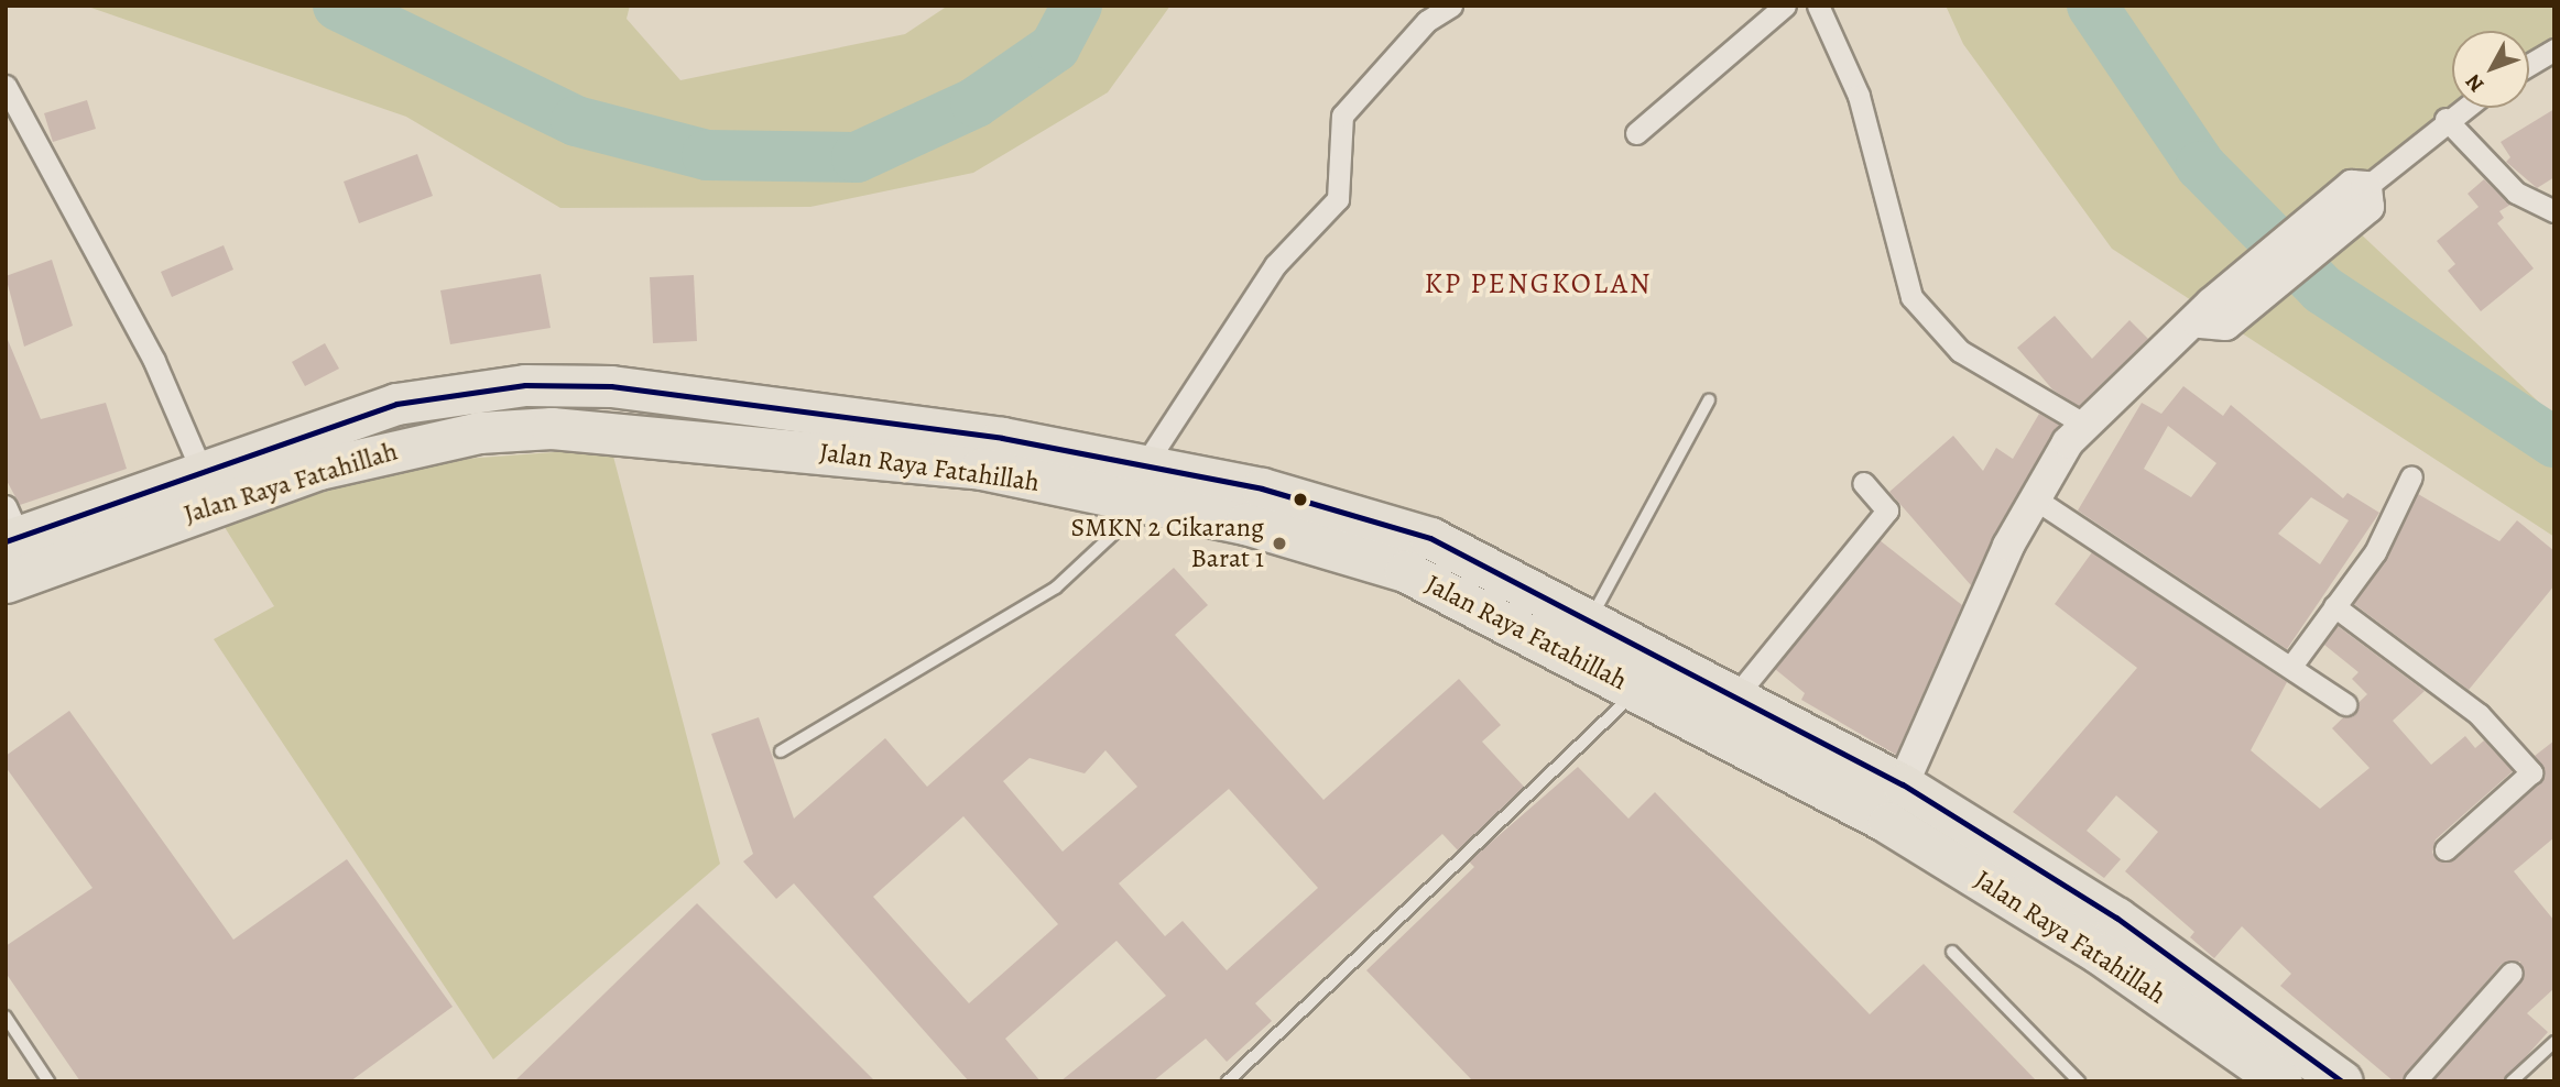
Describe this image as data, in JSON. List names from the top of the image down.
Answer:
{
  "streets": {
    "highway": ["Jalan Raya Fatahillah"]
  },
  "districts": ["KP PENGKOLAN"],
  "places": ["SMKN 2 Cikarang Barat 1"],
  "lines": ["transit line 1"],
  "north": "bottom left"
}
